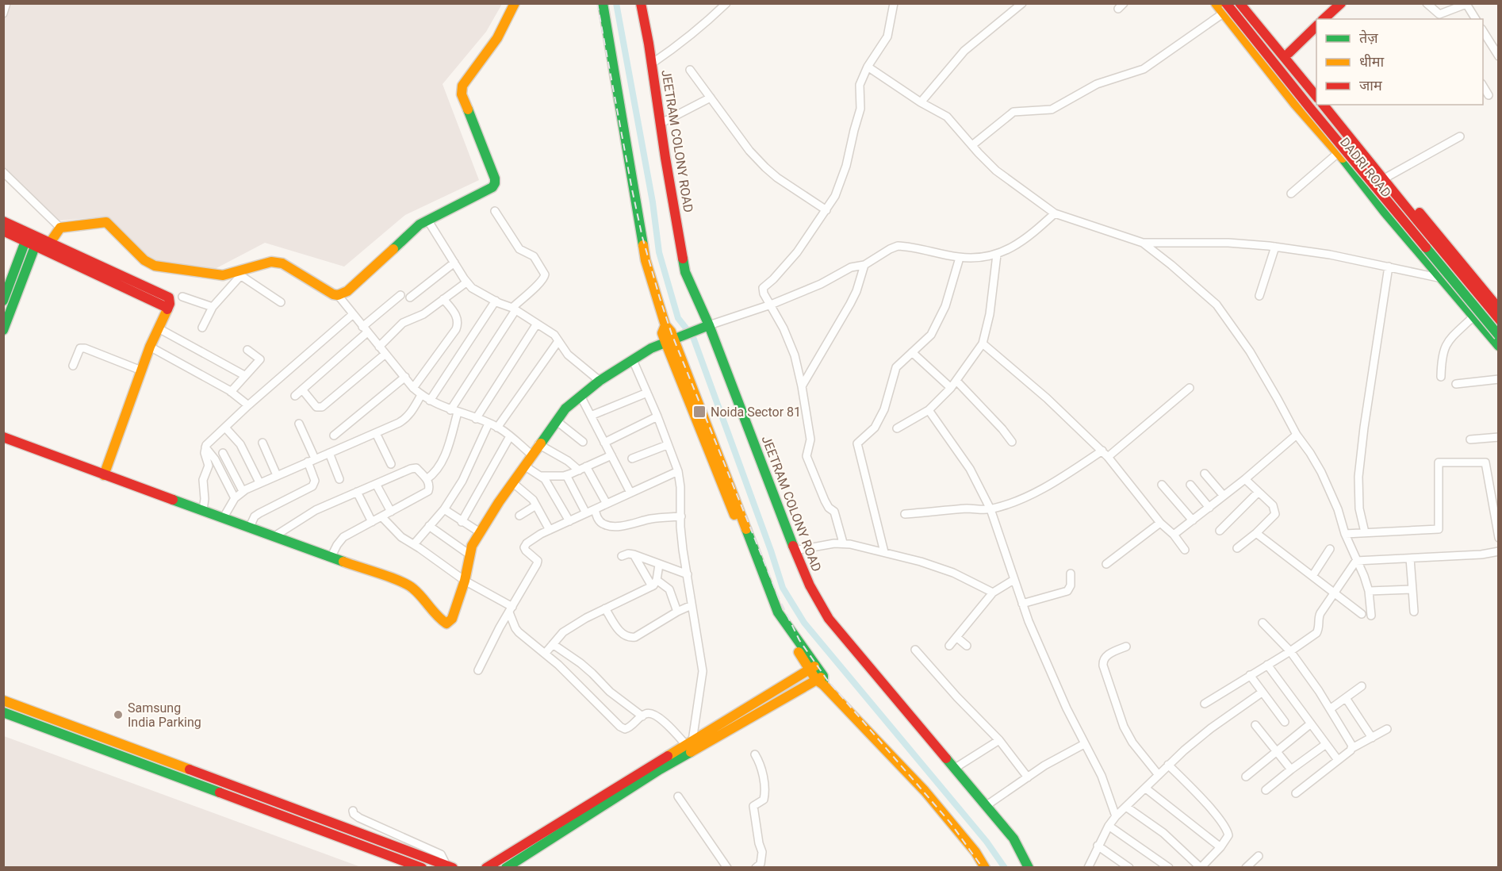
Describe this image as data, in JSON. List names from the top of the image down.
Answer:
{
  "streets": {
    "street": ["JEETRAM COLONY ROAD", "DADRI ROAD"]
  },
  "places": {
    "transit": ["Noida Sector 81"],
    "other": ["Samsung India Parking"]
  },
  "legend": ["तेज़", "धीमा", "जाम"]
}
